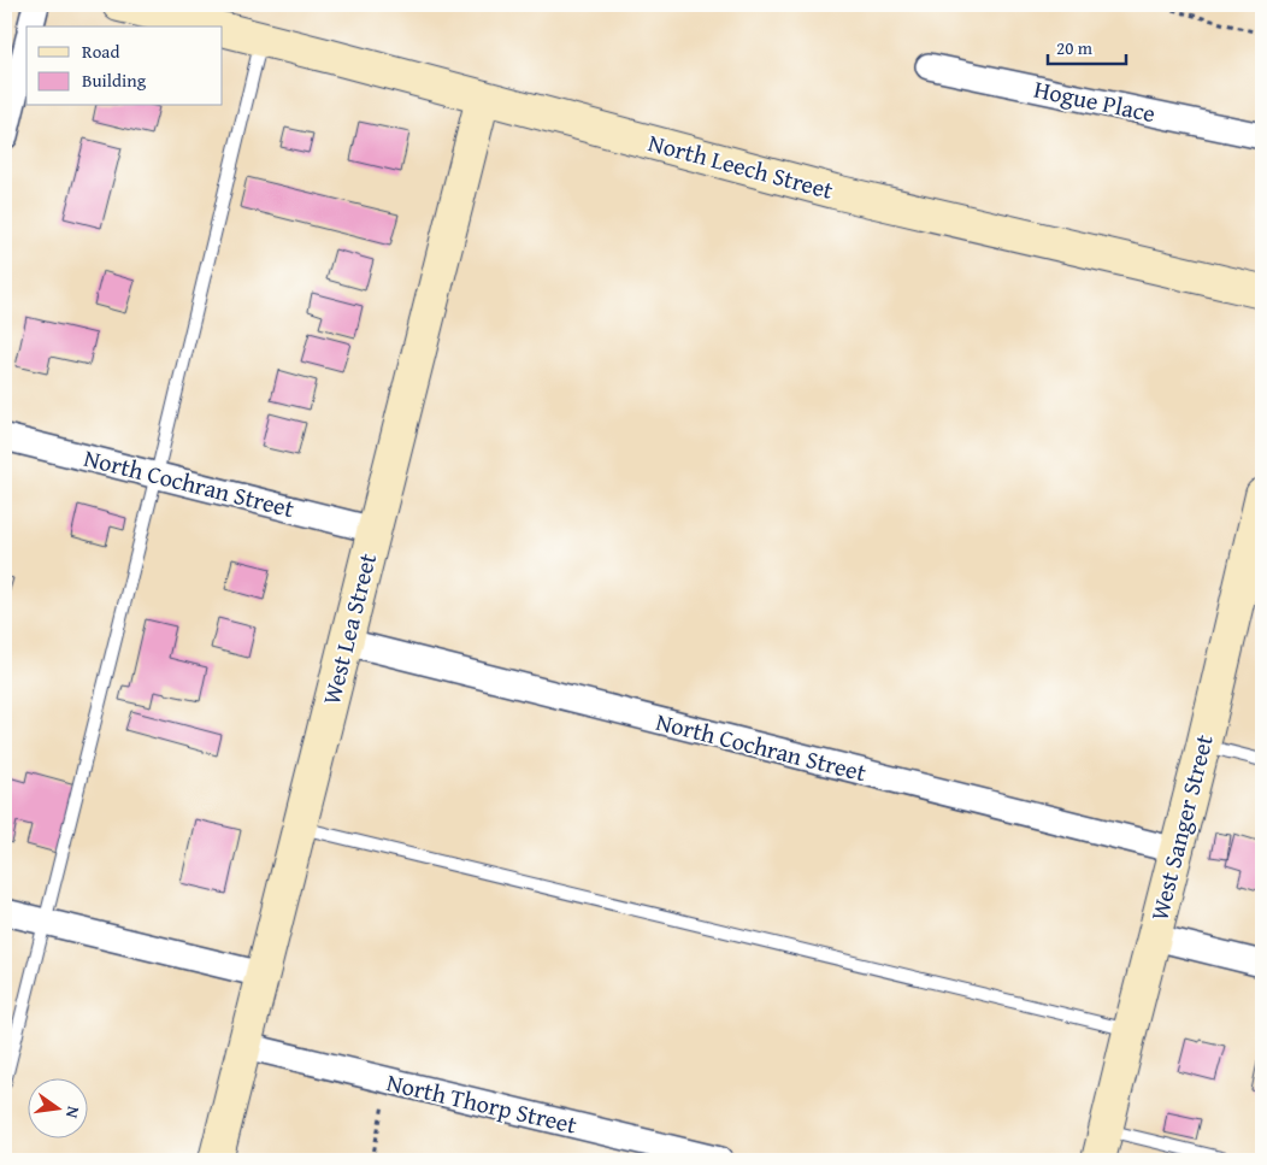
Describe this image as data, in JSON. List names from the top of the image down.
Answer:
{
  "streets": {
    "street": [
      "Hogue Place",
      "North Leech Street",
      "North Cochran Street",
      "West Lea Street",
      "West Sanger Street",
      "North Thorp Street"
    ]
  },
  "crossings": [
    ["North Leech Street", "West Lea Street"],
    ["North Cochran Street", "West Lea Street"],
    ["North Cochran Street", "West Sanger Street"],
    ["West Lea Street", "North Thorp Street"]
  ],
  "legend": ["Road", "Building"],
  "scale_bar": "20 m",
  "north": "right"
}
